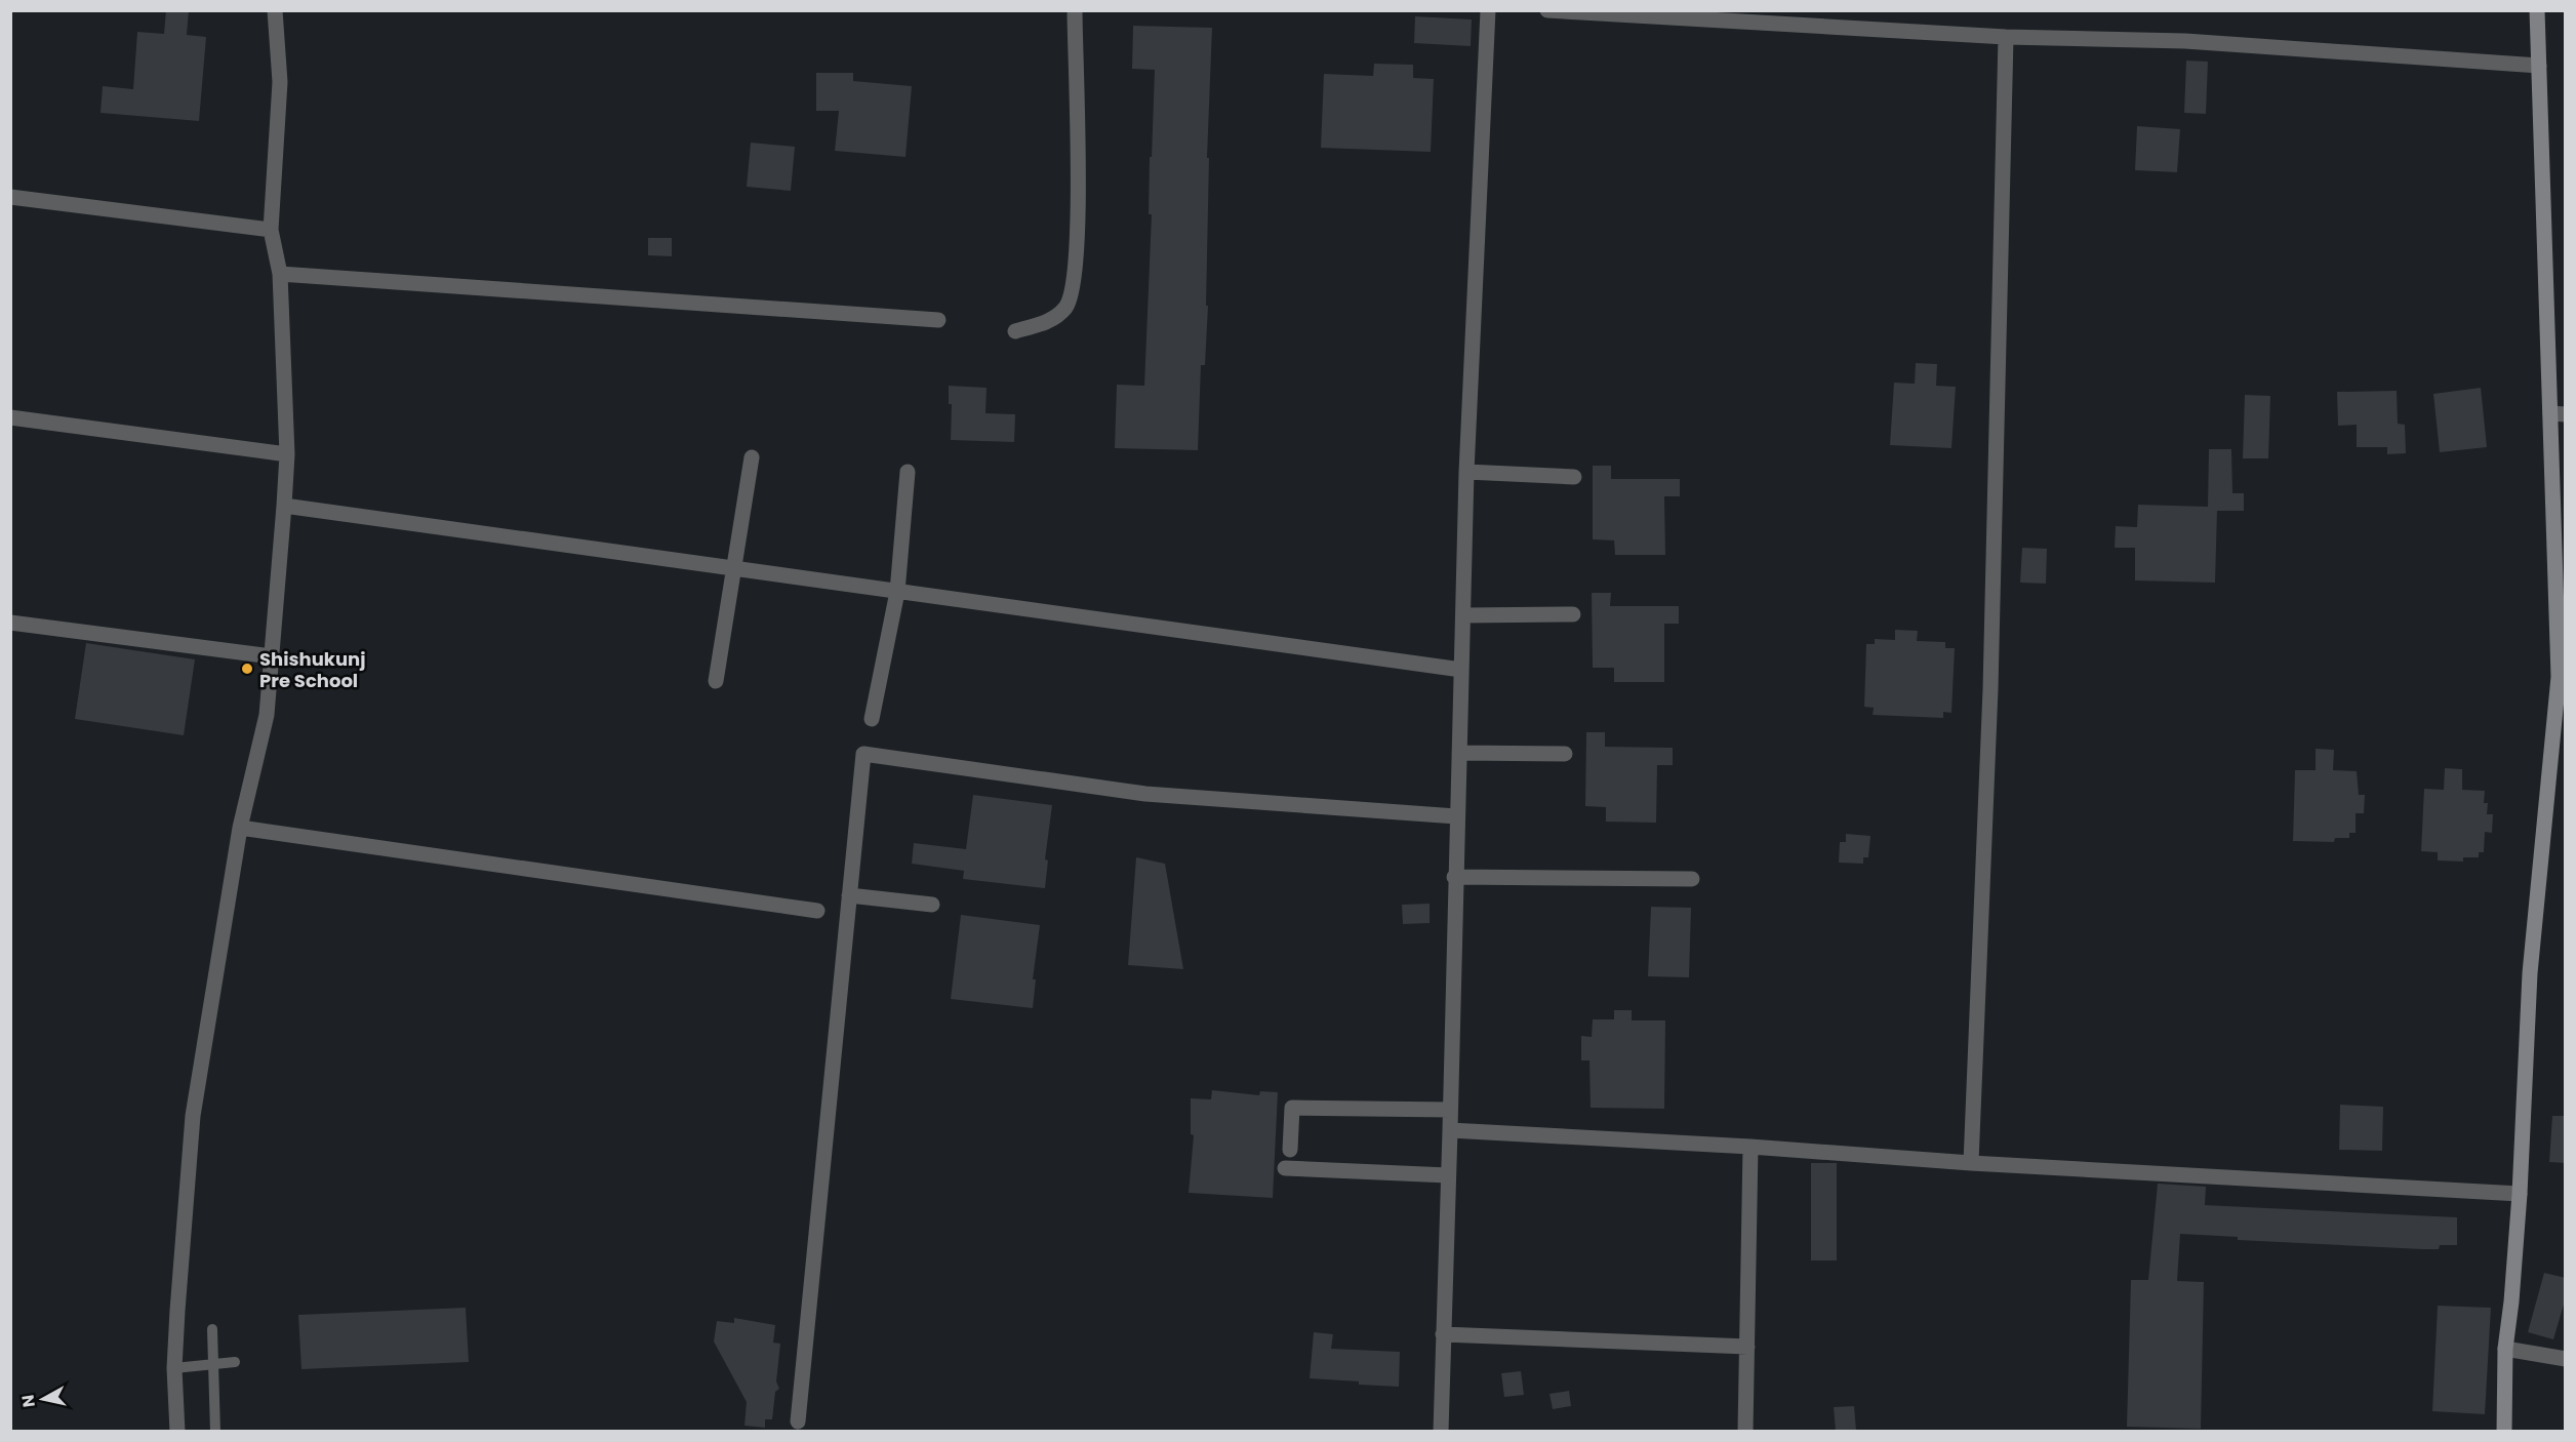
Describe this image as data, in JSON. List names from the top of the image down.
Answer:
{
  "places": ["Shishukunj Pre School"],
  "north": "left"
}
